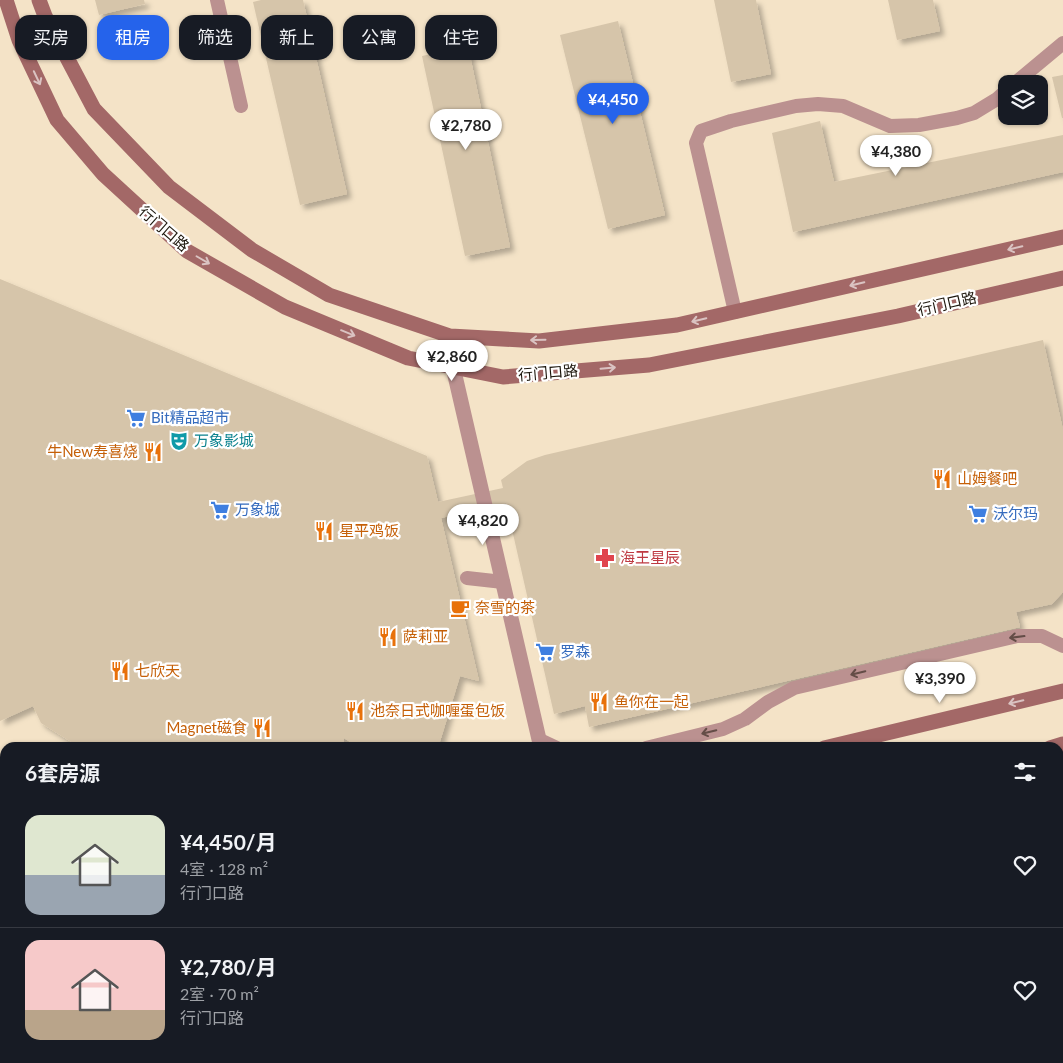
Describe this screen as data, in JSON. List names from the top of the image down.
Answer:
{
  "streets": {
    "street": ["行门口路"]
  },
  "one_way": ["行门口路"],
  "places": {
    "supermarket": [
      "Bit精品超市",
      "万象城",
      "沃尔玛",
      "罗森"
    ],
    "theatre": ["万象影城"],
    "restaurant": [
      "牛New寿喜烧",
      "山姆餐吧",
      "星平鸡饭",
      "萨莉亚",
      "七欣天",
      "鱼你在一起",
      "池奈日式咖喱蛋包饭",
      "Magnet磁食"
    ],
    "pharmacy": ["海王星辰"],
    "cafe": ["奈雪的茶"]
  },
  "page": {
    "chip": [
      "买房",
      "租房",
      "筛选",
      "新上",
      "公寓",
      "住宅"
    ],
    "price": [
      "¥4,450",
      "¥2,780",
      "¥4,380",
      "¥2,860",
      "¥4,820",
      "¥3,390"
    ],
    "heading": "6套房源",
    "list": [
      {
        "name": "¥4,450/月",
        "note": "4室 · 128 m² · 行门口路"
      },
      {
        "name": "¥2,780/月",
        "note": "2室 · 70 m² · 行门口路"
      }
    ]
  }
}
